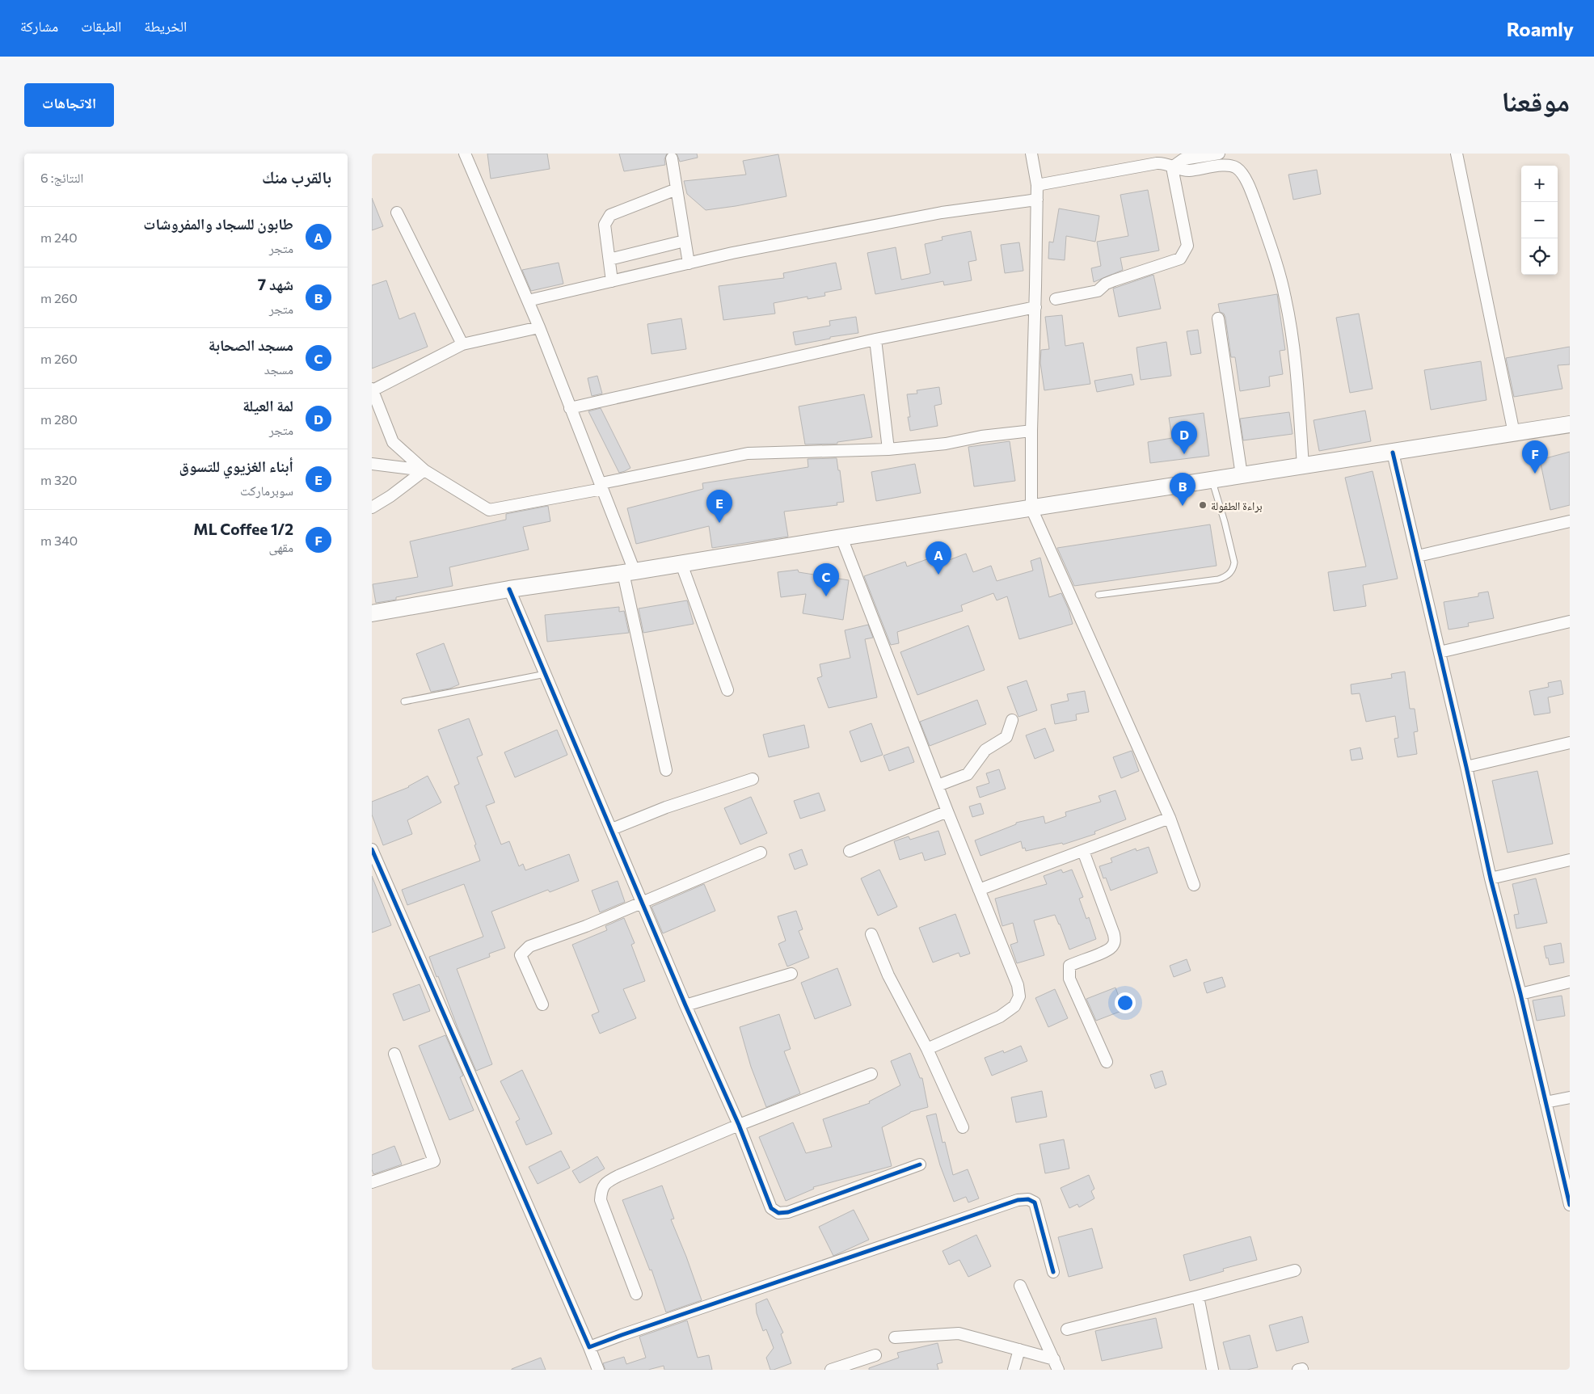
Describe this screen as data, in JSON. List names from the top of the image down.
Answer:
{
  "places": ["براءة الطفولة"],
  "page": {
    "header": "Roamly",
    "nav": ["الخريطة", "الطبقات", "مشاركة"],
    "title": "موقعنا",
    "buttons": "الاتجاهات",
    "heading": ["بالقرب منك", "النتائج: 6"],
    "map_buttons": ["+", "−"],
    "list": [
      {
        "mark": "A",
        "name": "طابون للسجاد والمفروشات",
        "note": "متجر",
        "value": "240 m"
      },
      {
        "mark": "B",
        "name": "شهد 7",
        "note": "متجر",
        "value": "260 m"
      },
      {
        "mark": "C",
        "name": "مسجد الصحابة",
        "note": "مسجد",
        "value": "260 m"
      },
      {
        "mark": "D",
        "name": "لمة العيلة",
        "note": "متجر",
        "value": "280 m"
      },
      {
        "mark": "E",
        "name": "أبناء الغزيوي للتسوق",
        "note": "سوبرماركت",
        "value": "320 m"
      },
      {
        "mark": "F",
        "name": "1/2 ML Coffee",
        "note": "مقهى",
        "value": "340 m"
      }
    ],
    "pins": [
      "D",
      "F",
      "B",
      "E",
      "A",
      "C"
    ]
  }
}
